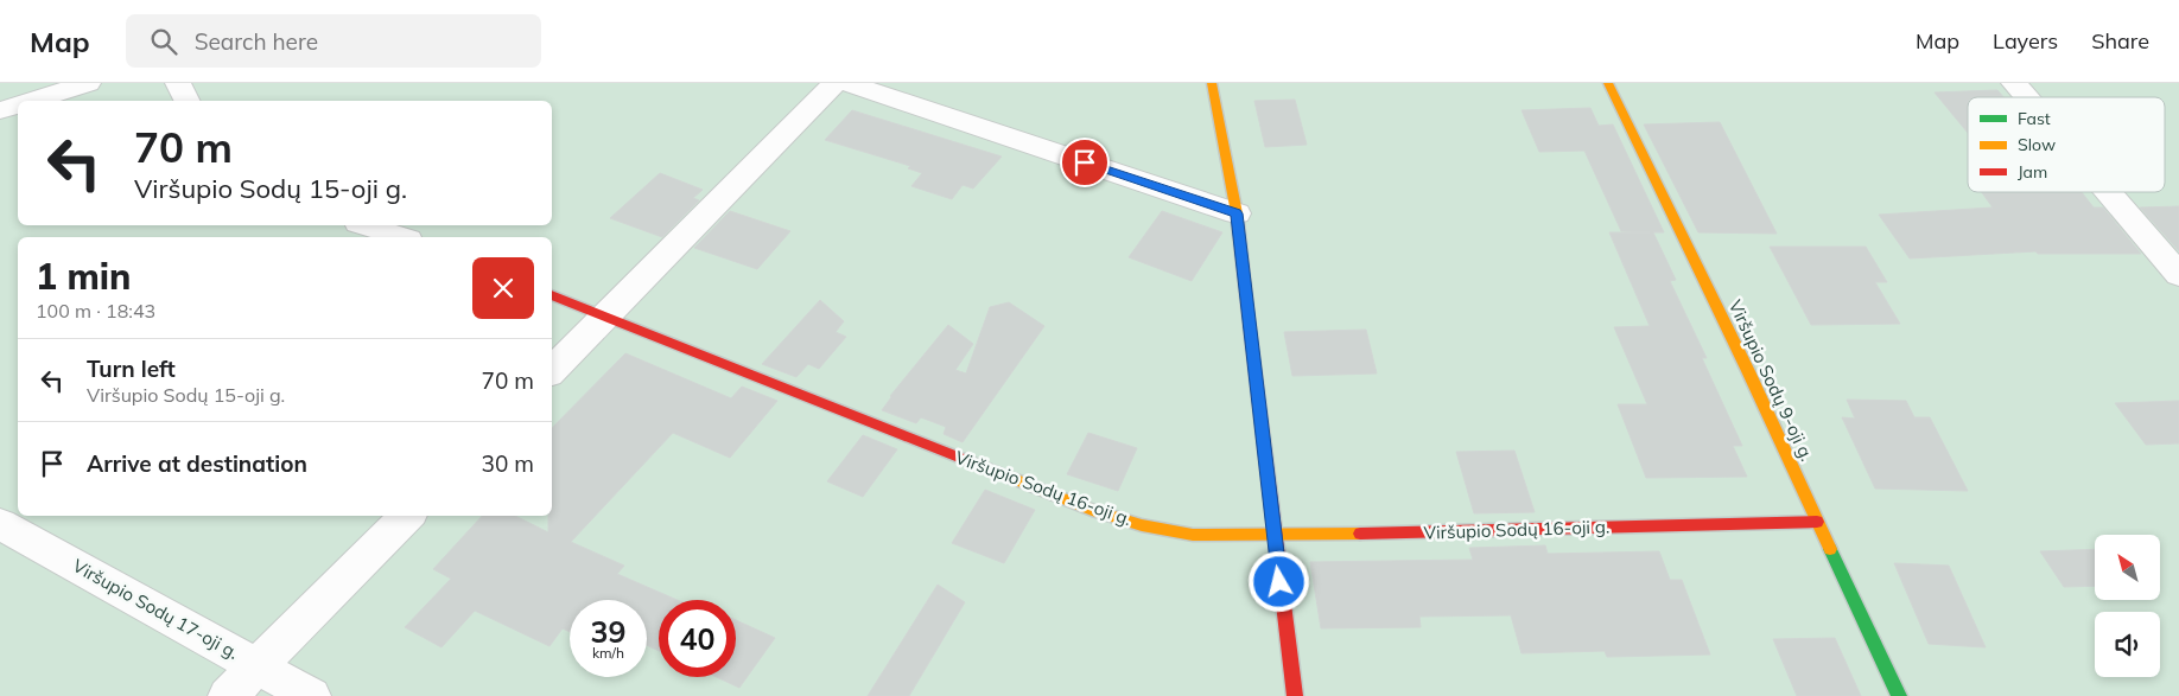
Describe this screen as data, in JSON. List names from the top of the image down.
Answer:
{
  "streets": {
    "street": ["Viršupio Sodų 9-oji g.", "Viršupio Sodų 16-oji g.", "Viršupio Sodų 17-oji g."]
  },
  "crossings": [
    ["Viršupio Sodų 9-oji g.", "Viršupio Sodų 16-oji g."]
  ],
  "legend": ["Fast", "Slow", "Jam"],
  "north": "top left",
  "page": {
    "header": "Map",
    "search": "Search here",
    "nav": ["Map", "Layers", "Share"],
    "turn": ["70 m", "Viršupio Sodų 15-oji g."],
    "heading": ["1 min", "100 m · 18:43"],
    "list": [
      {
        "name": "Turn left",
        "note": "Viršupio Sodų 15-oji g.",
        "value": "70 m"
      },
      {
        "name": "Arrive at destination",
        "value": "30 m"
      }
    ],
    "speed": "39 km/h",
    "limit": "40"
  }
}
